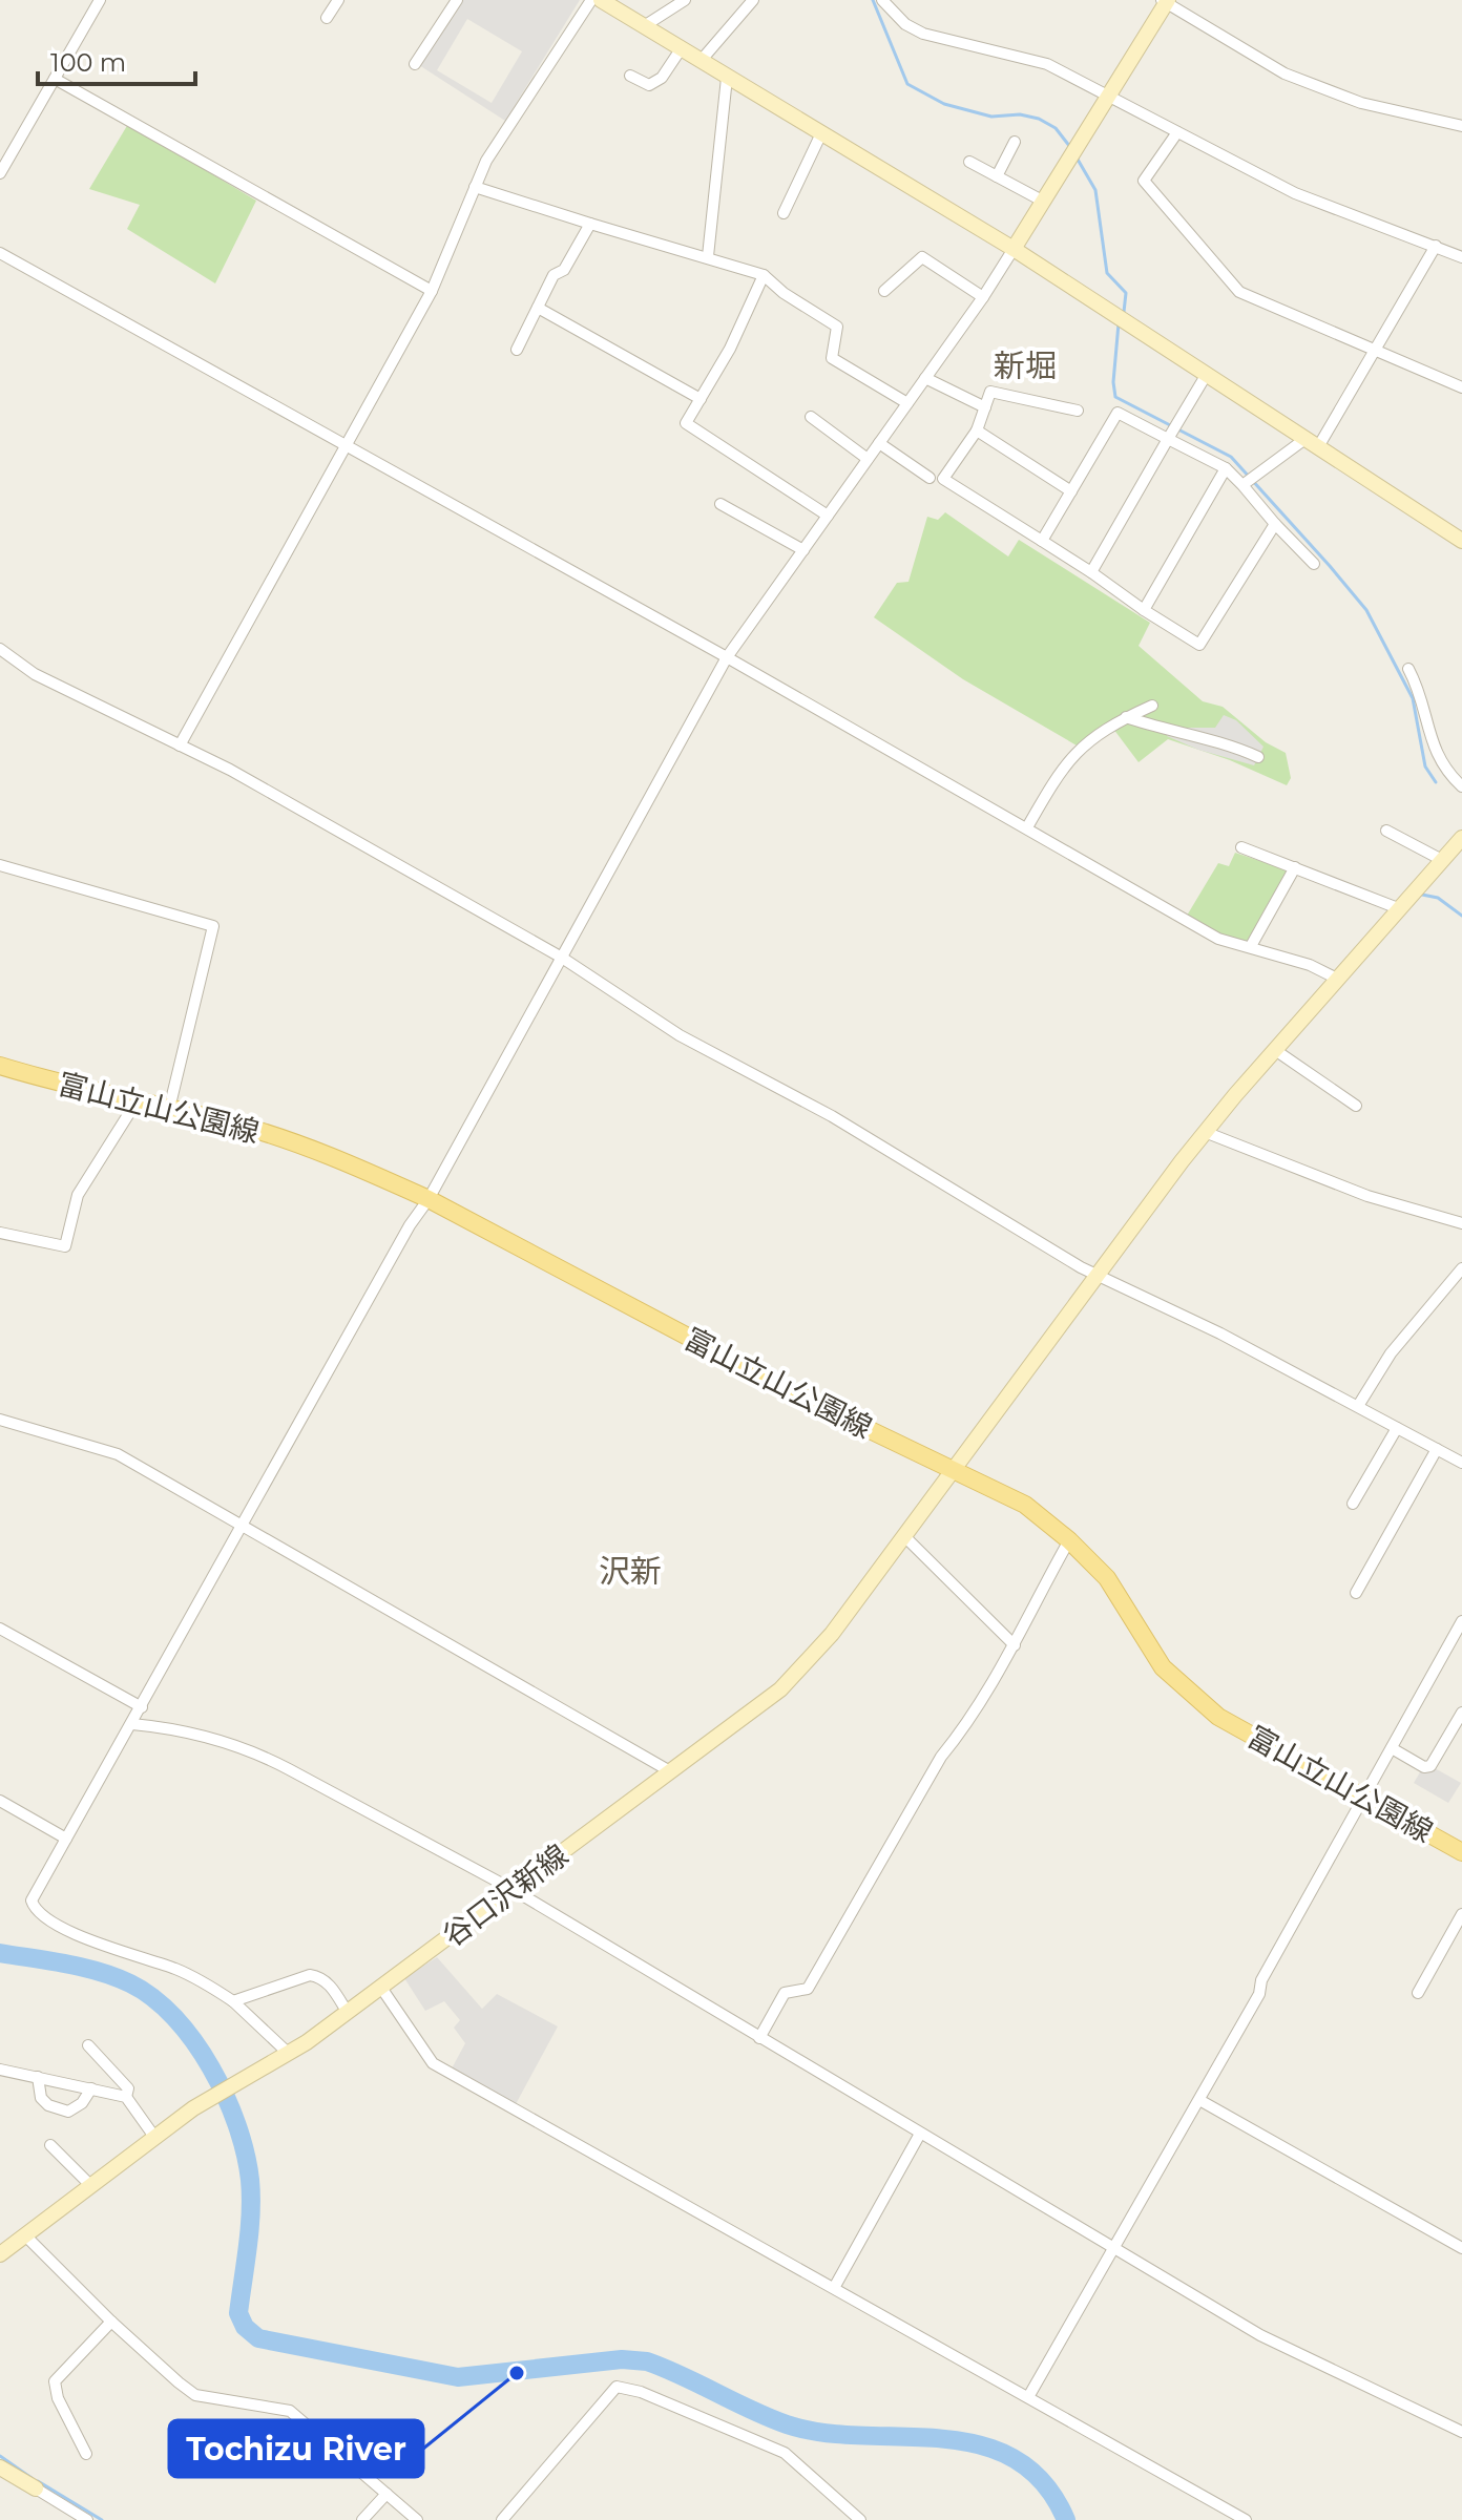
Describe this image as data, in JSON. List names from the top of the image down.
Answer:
{
  "streets": {
    "main road": ["富山立山公園線"],
    "street": ["谷口沢新線"]
  },
  "crossings": [
    ["富山立山公園線", "谷口沢新線"]
  ],
  "districts": ["新堀", "沢新"],
  "places": ["Tochizu River"],
  "scale_bar": "100 m"
}
